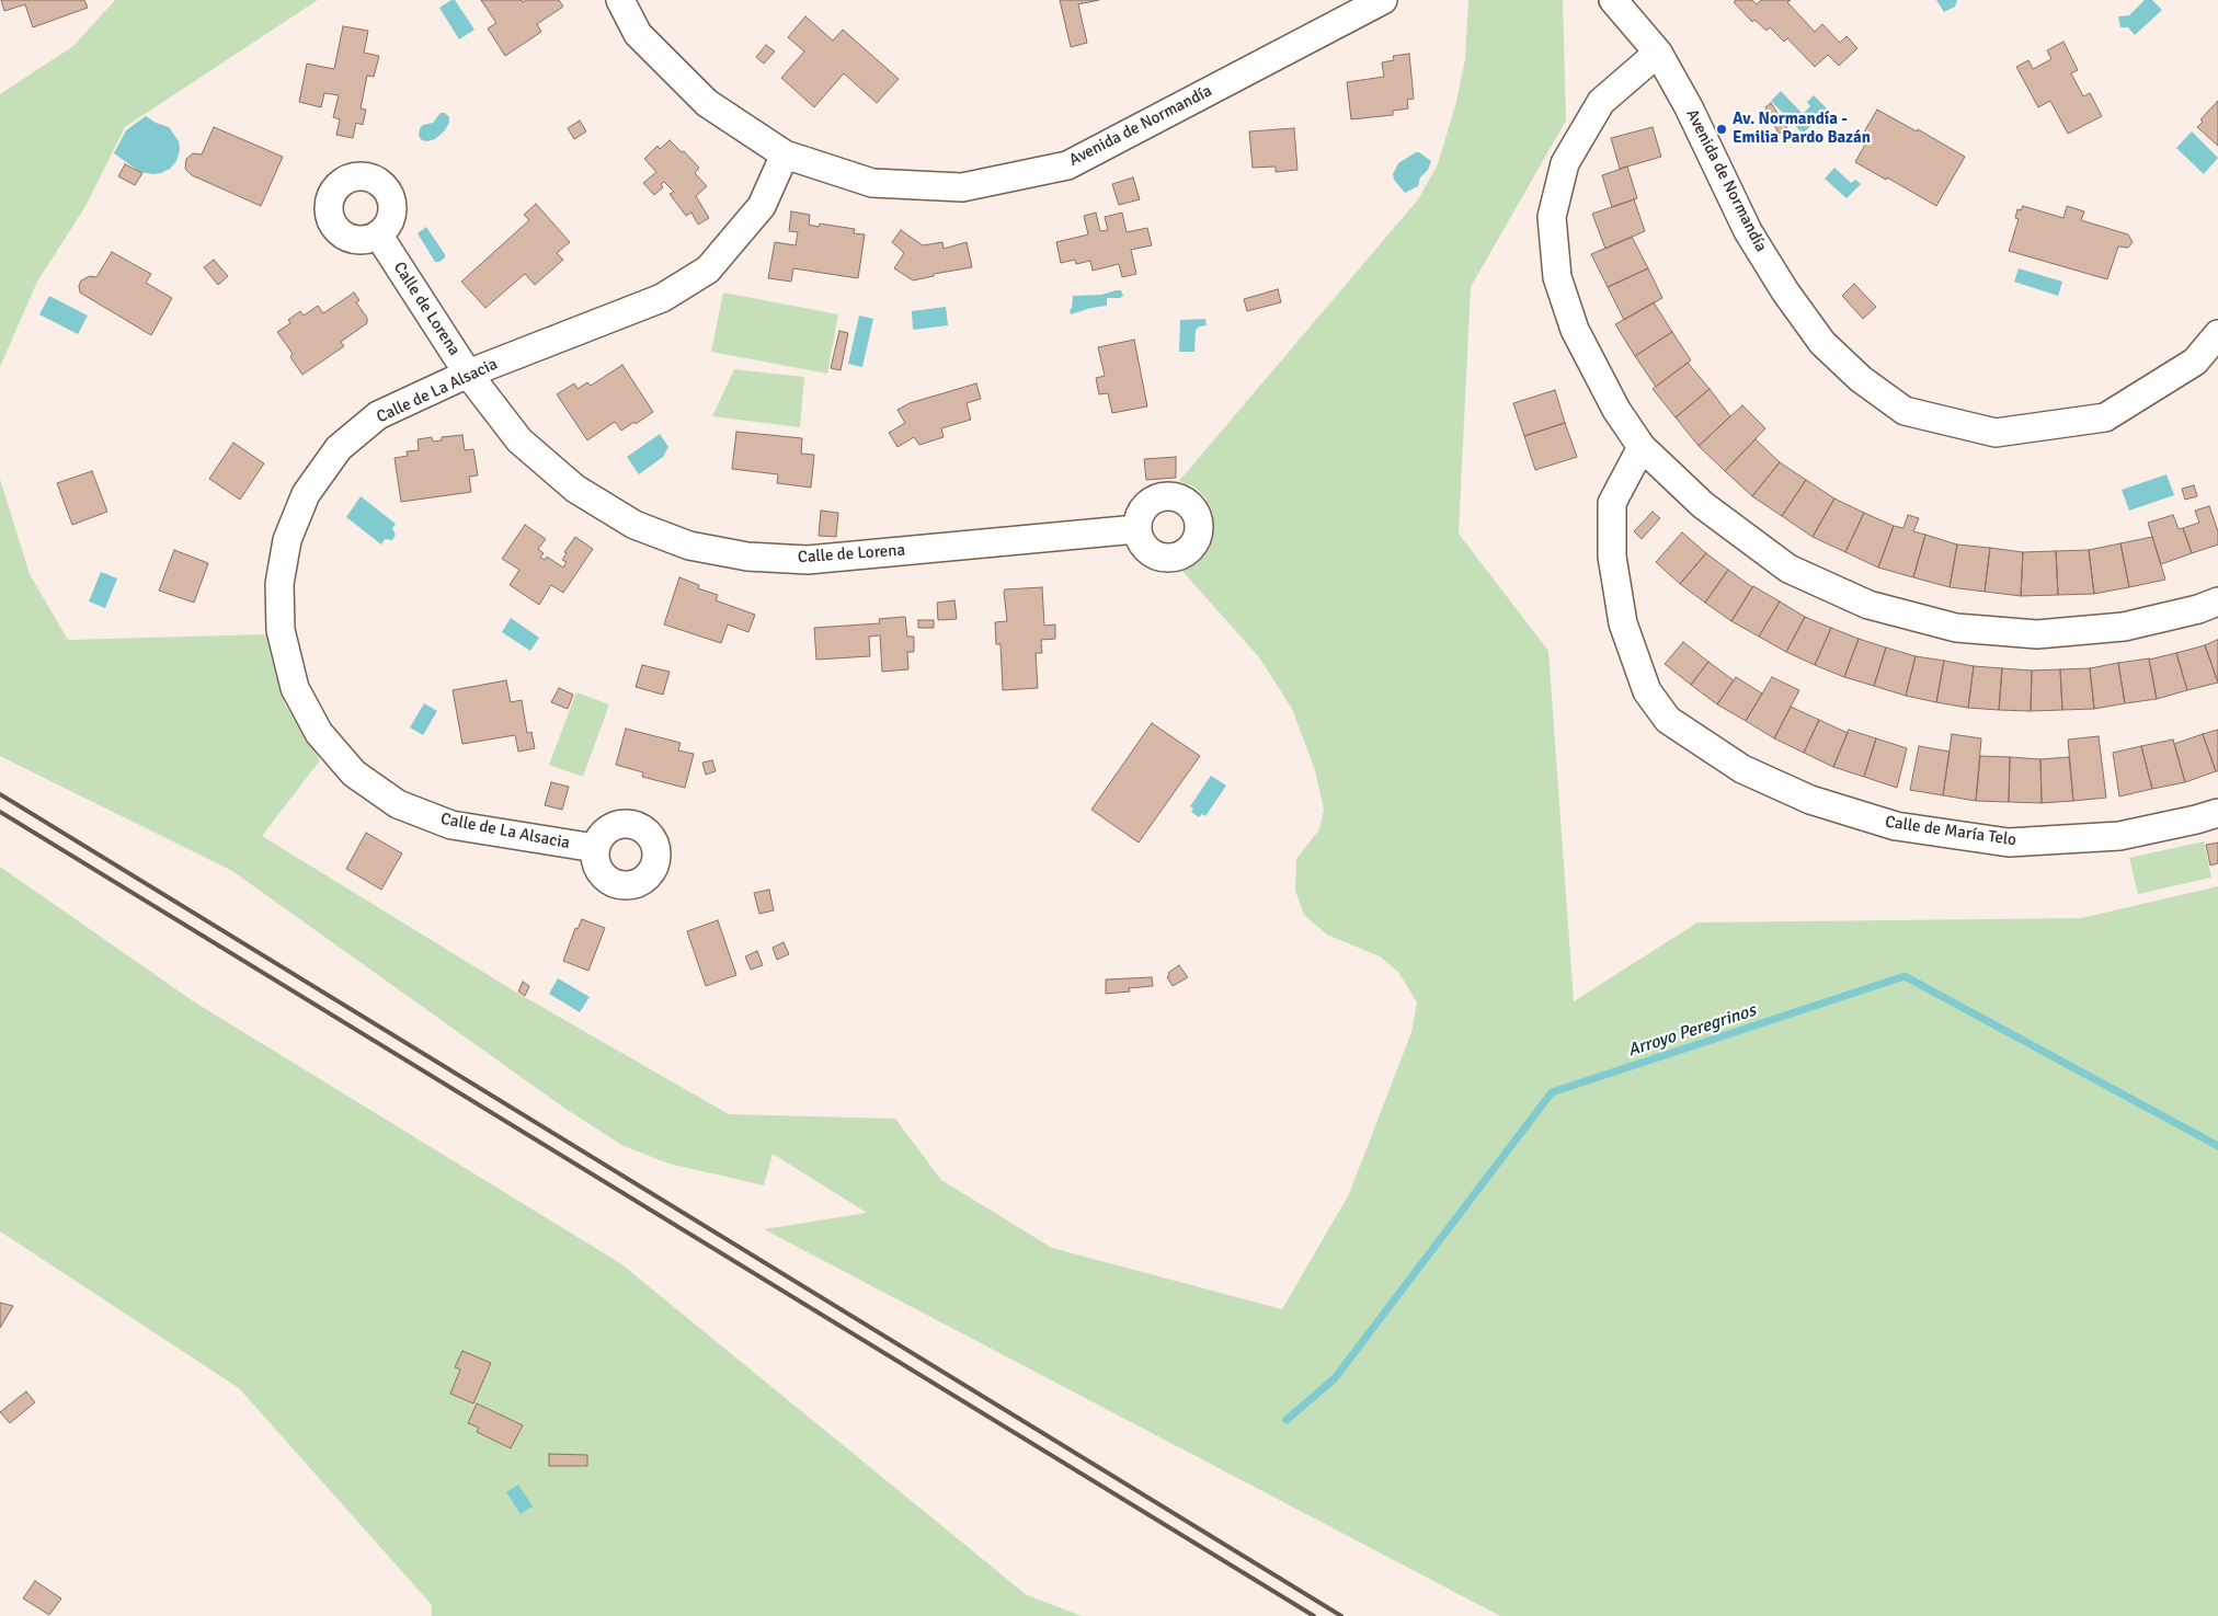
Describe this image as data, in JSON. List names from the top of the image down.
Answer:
{
  "streets": {
    "street": [
      "Avenida de Normandía",
      "Calle de Lorena",
      "Calle de La Alsacia",
      "Calle de María Telo"
    ]
  },
  "crossings": [
    ["Avenida de Normandía", "Calle de La Alsacia"],
    ["Calle de Lorena", "Calle de La Alsacia"]
  ],
  "water": ["Arroyo Peregrinos"],
  "places": ["Av. Normandía - Emilia Pardo Bazán"]
}
